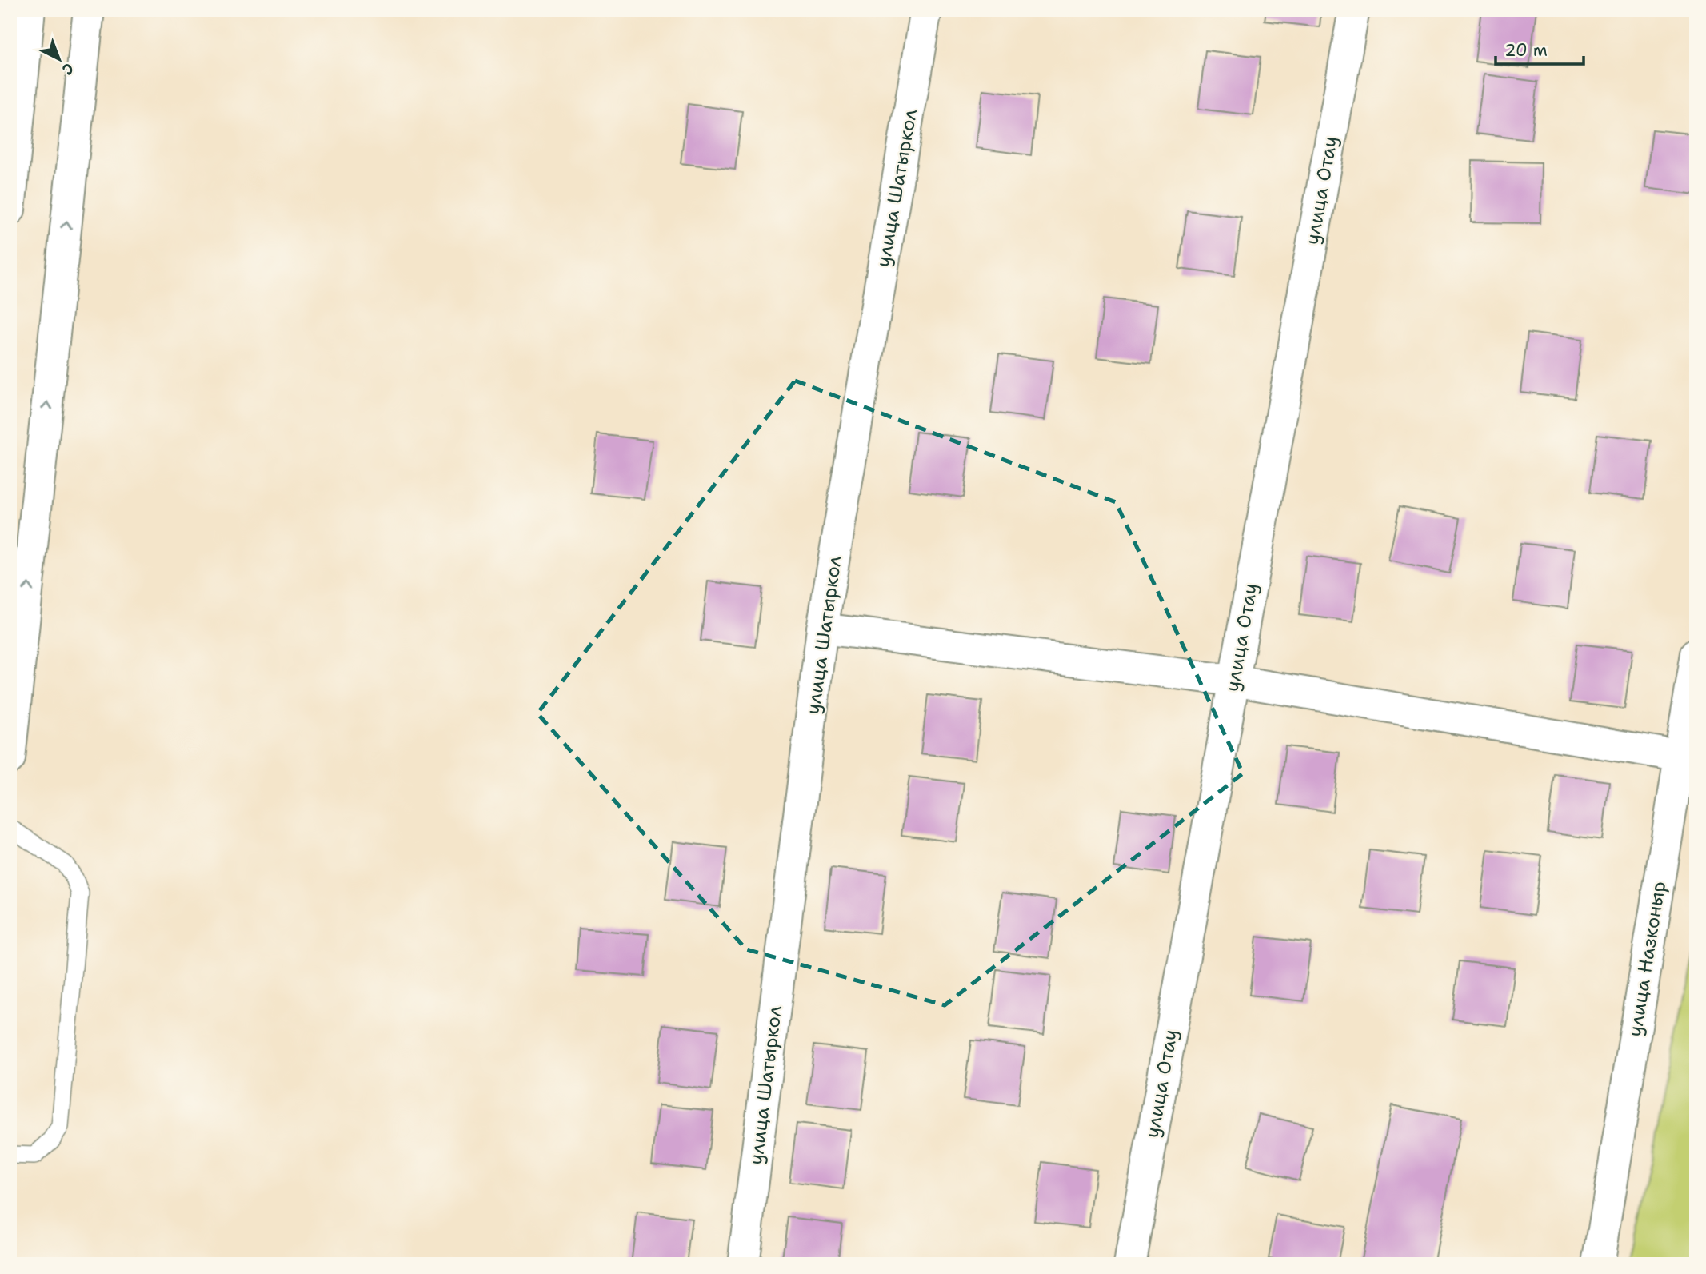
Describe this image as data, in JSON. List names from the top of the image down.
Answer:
{
  "streets": {
    "main road": ["улица Шатыркол", "улица Отау", "улица Назконыр"]
  },
  "scale_bar": "20 m",
  "north": "bottom right"
}
